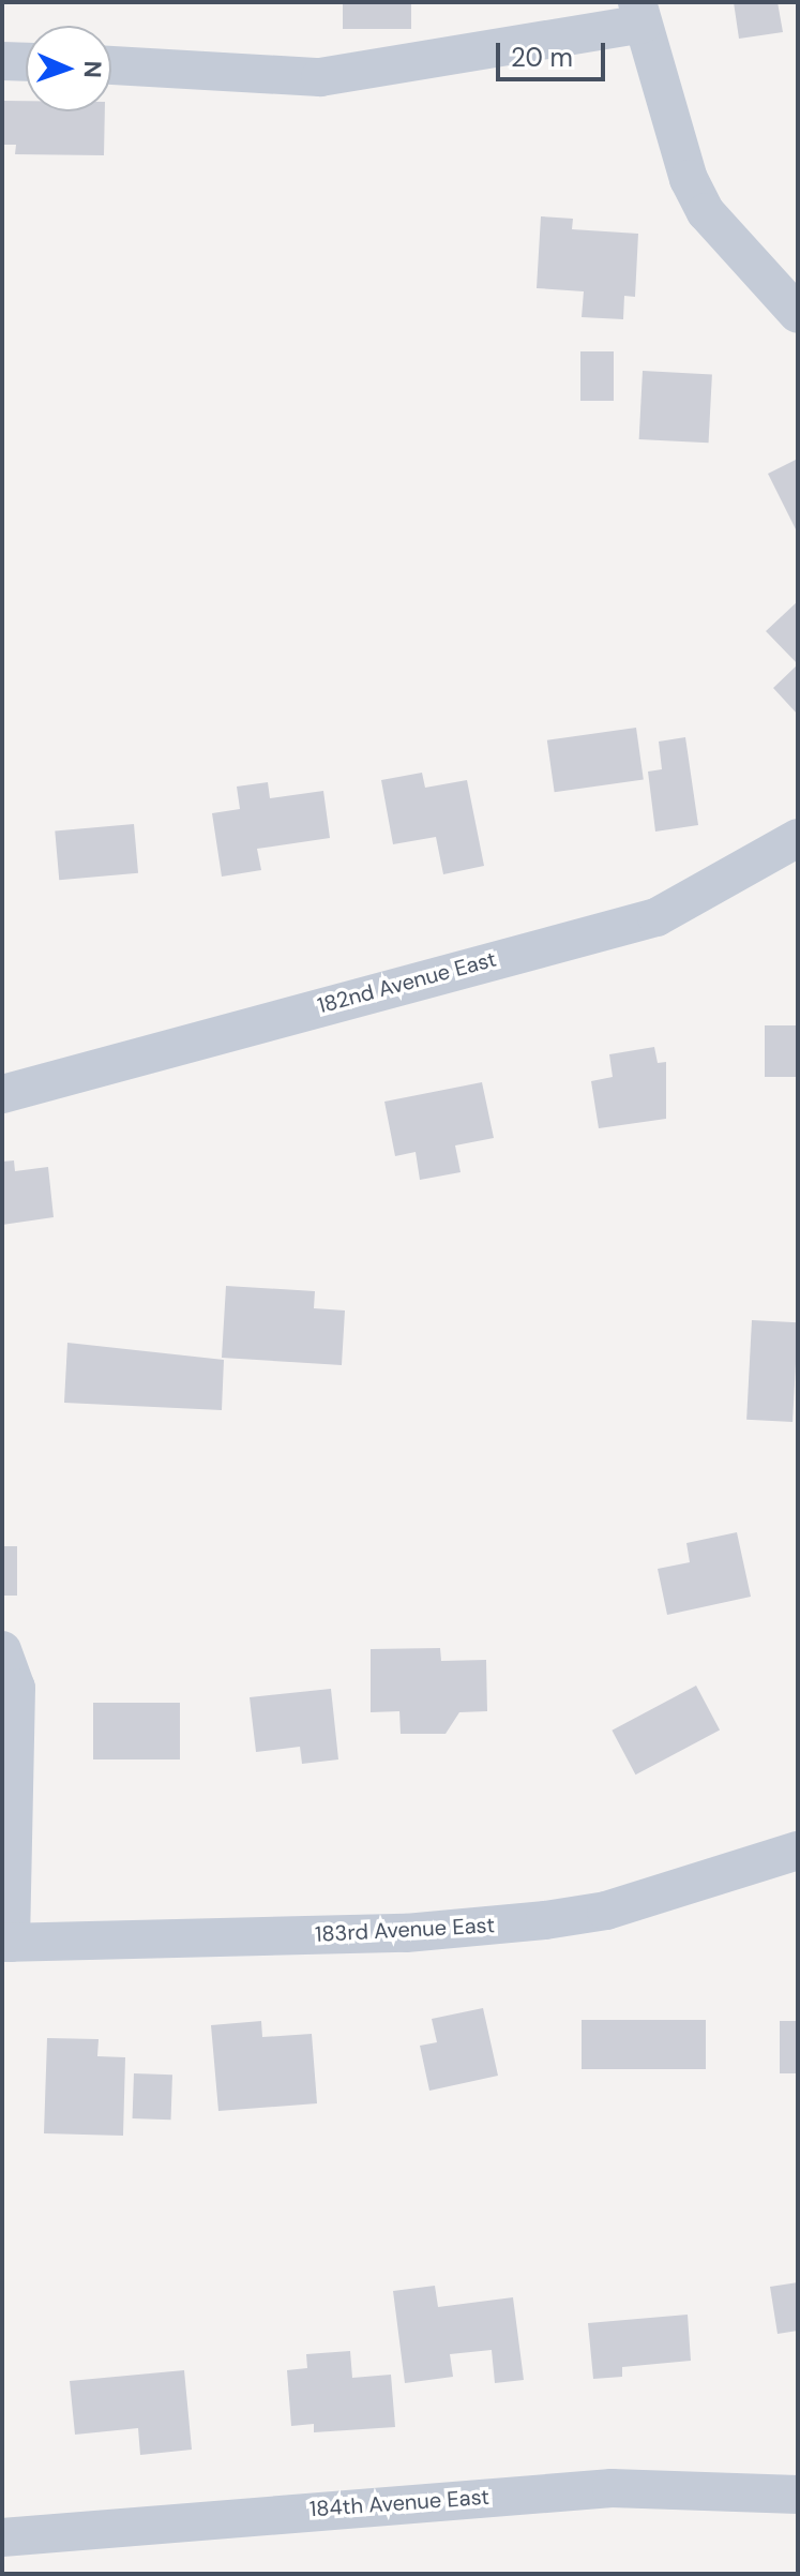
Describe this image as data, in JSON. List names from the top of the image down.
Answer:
{
  "streets": {
    "street": ["182nd Avenue East", "183rd Avenue East", "184th Avenue East"]
  },
  "scale_bar": "20 m",
  "north": "right"
}
